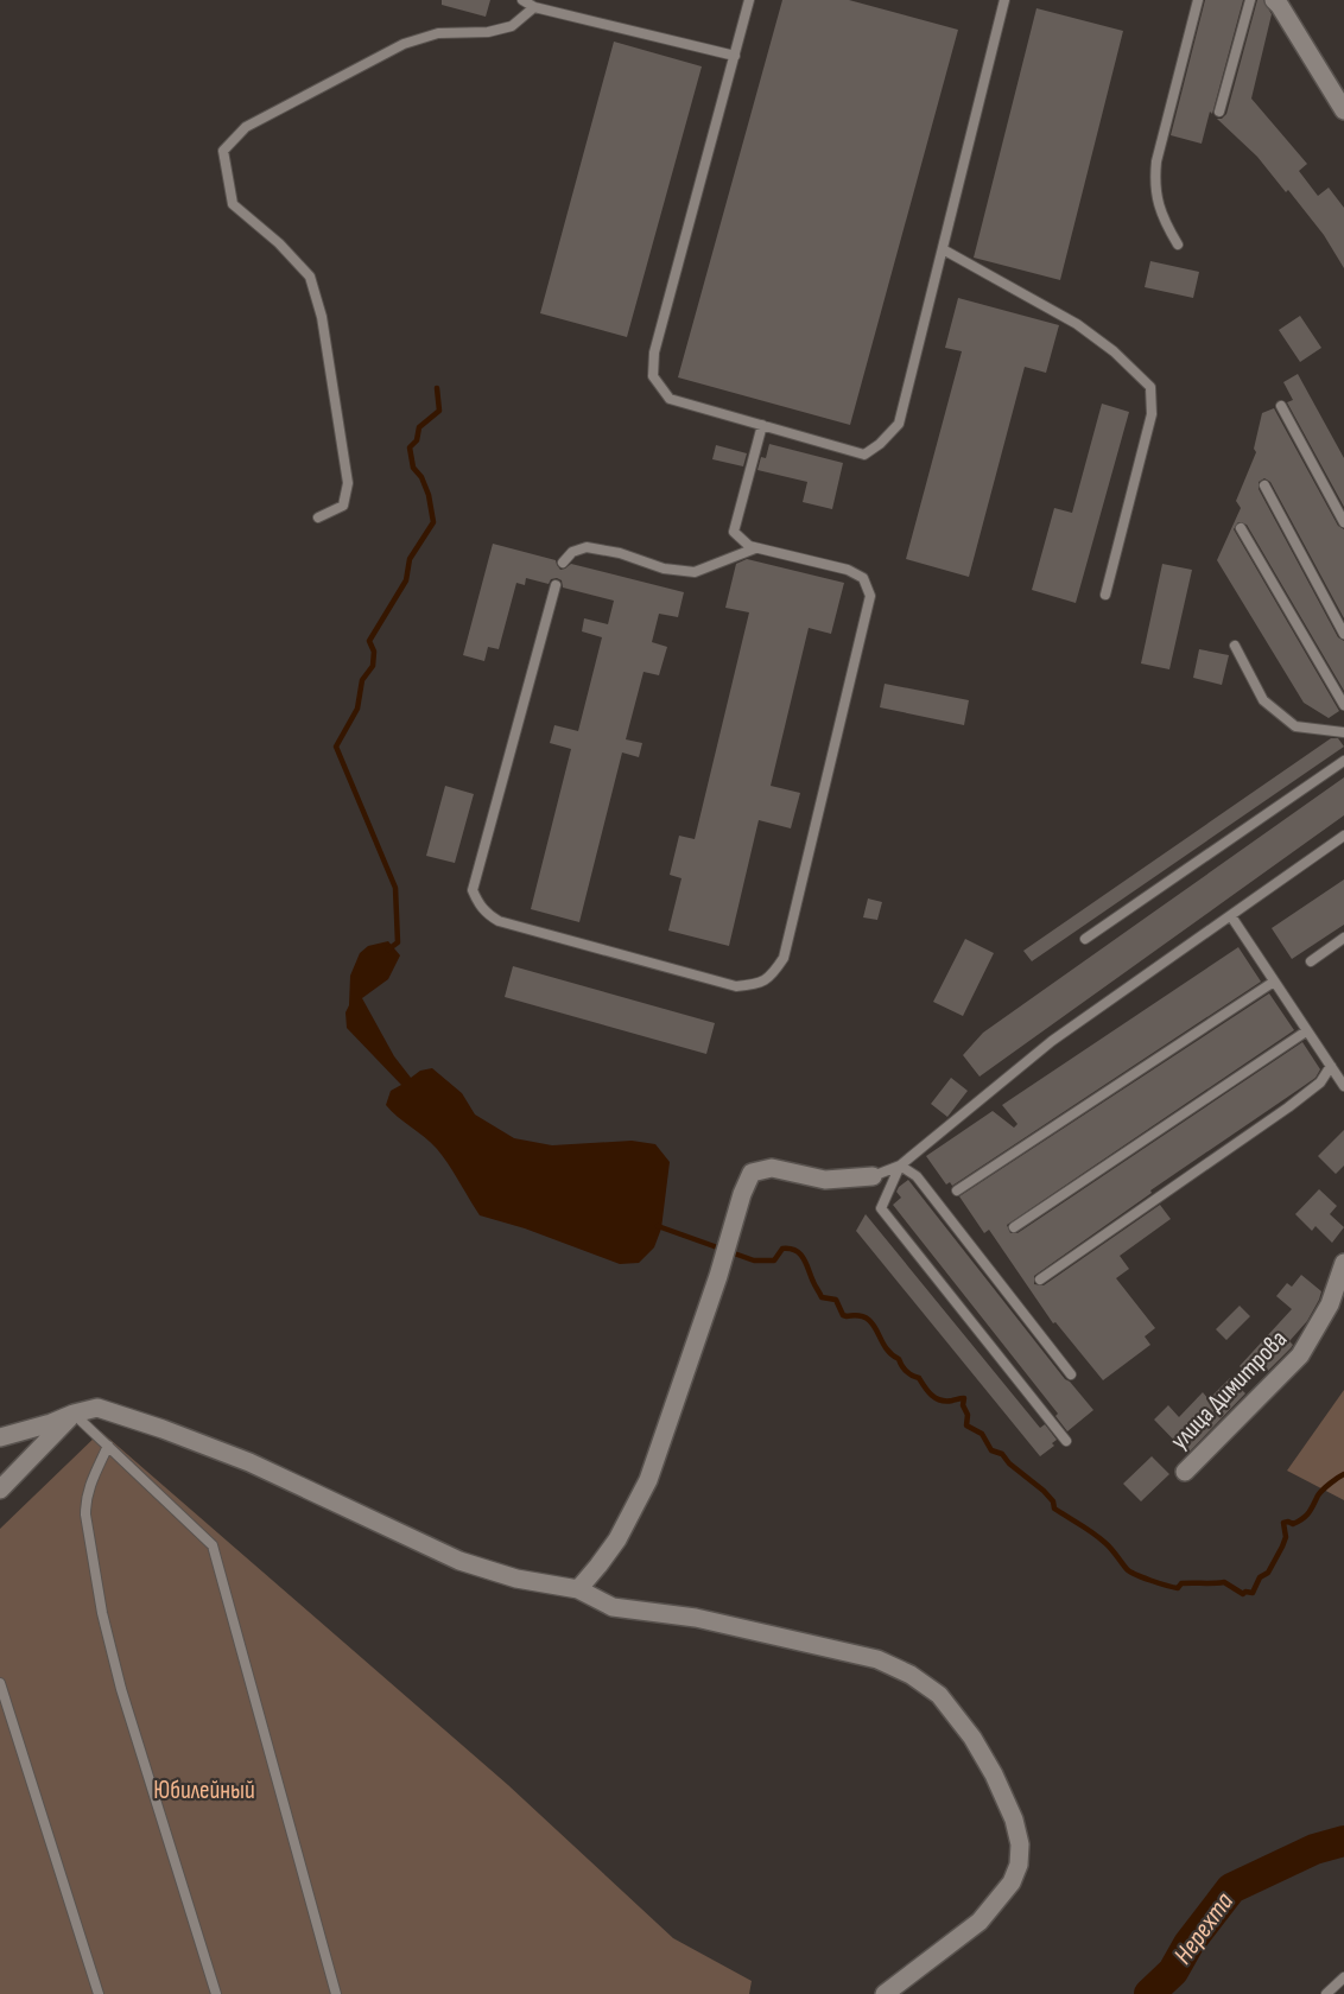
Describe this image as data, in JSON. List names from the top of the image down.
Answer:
{
  "streets": {
    "street": ["улица Димитрова"]
  },
  "water": ["Нерехта"],
  "parks": ["Юбилейный"]
}
